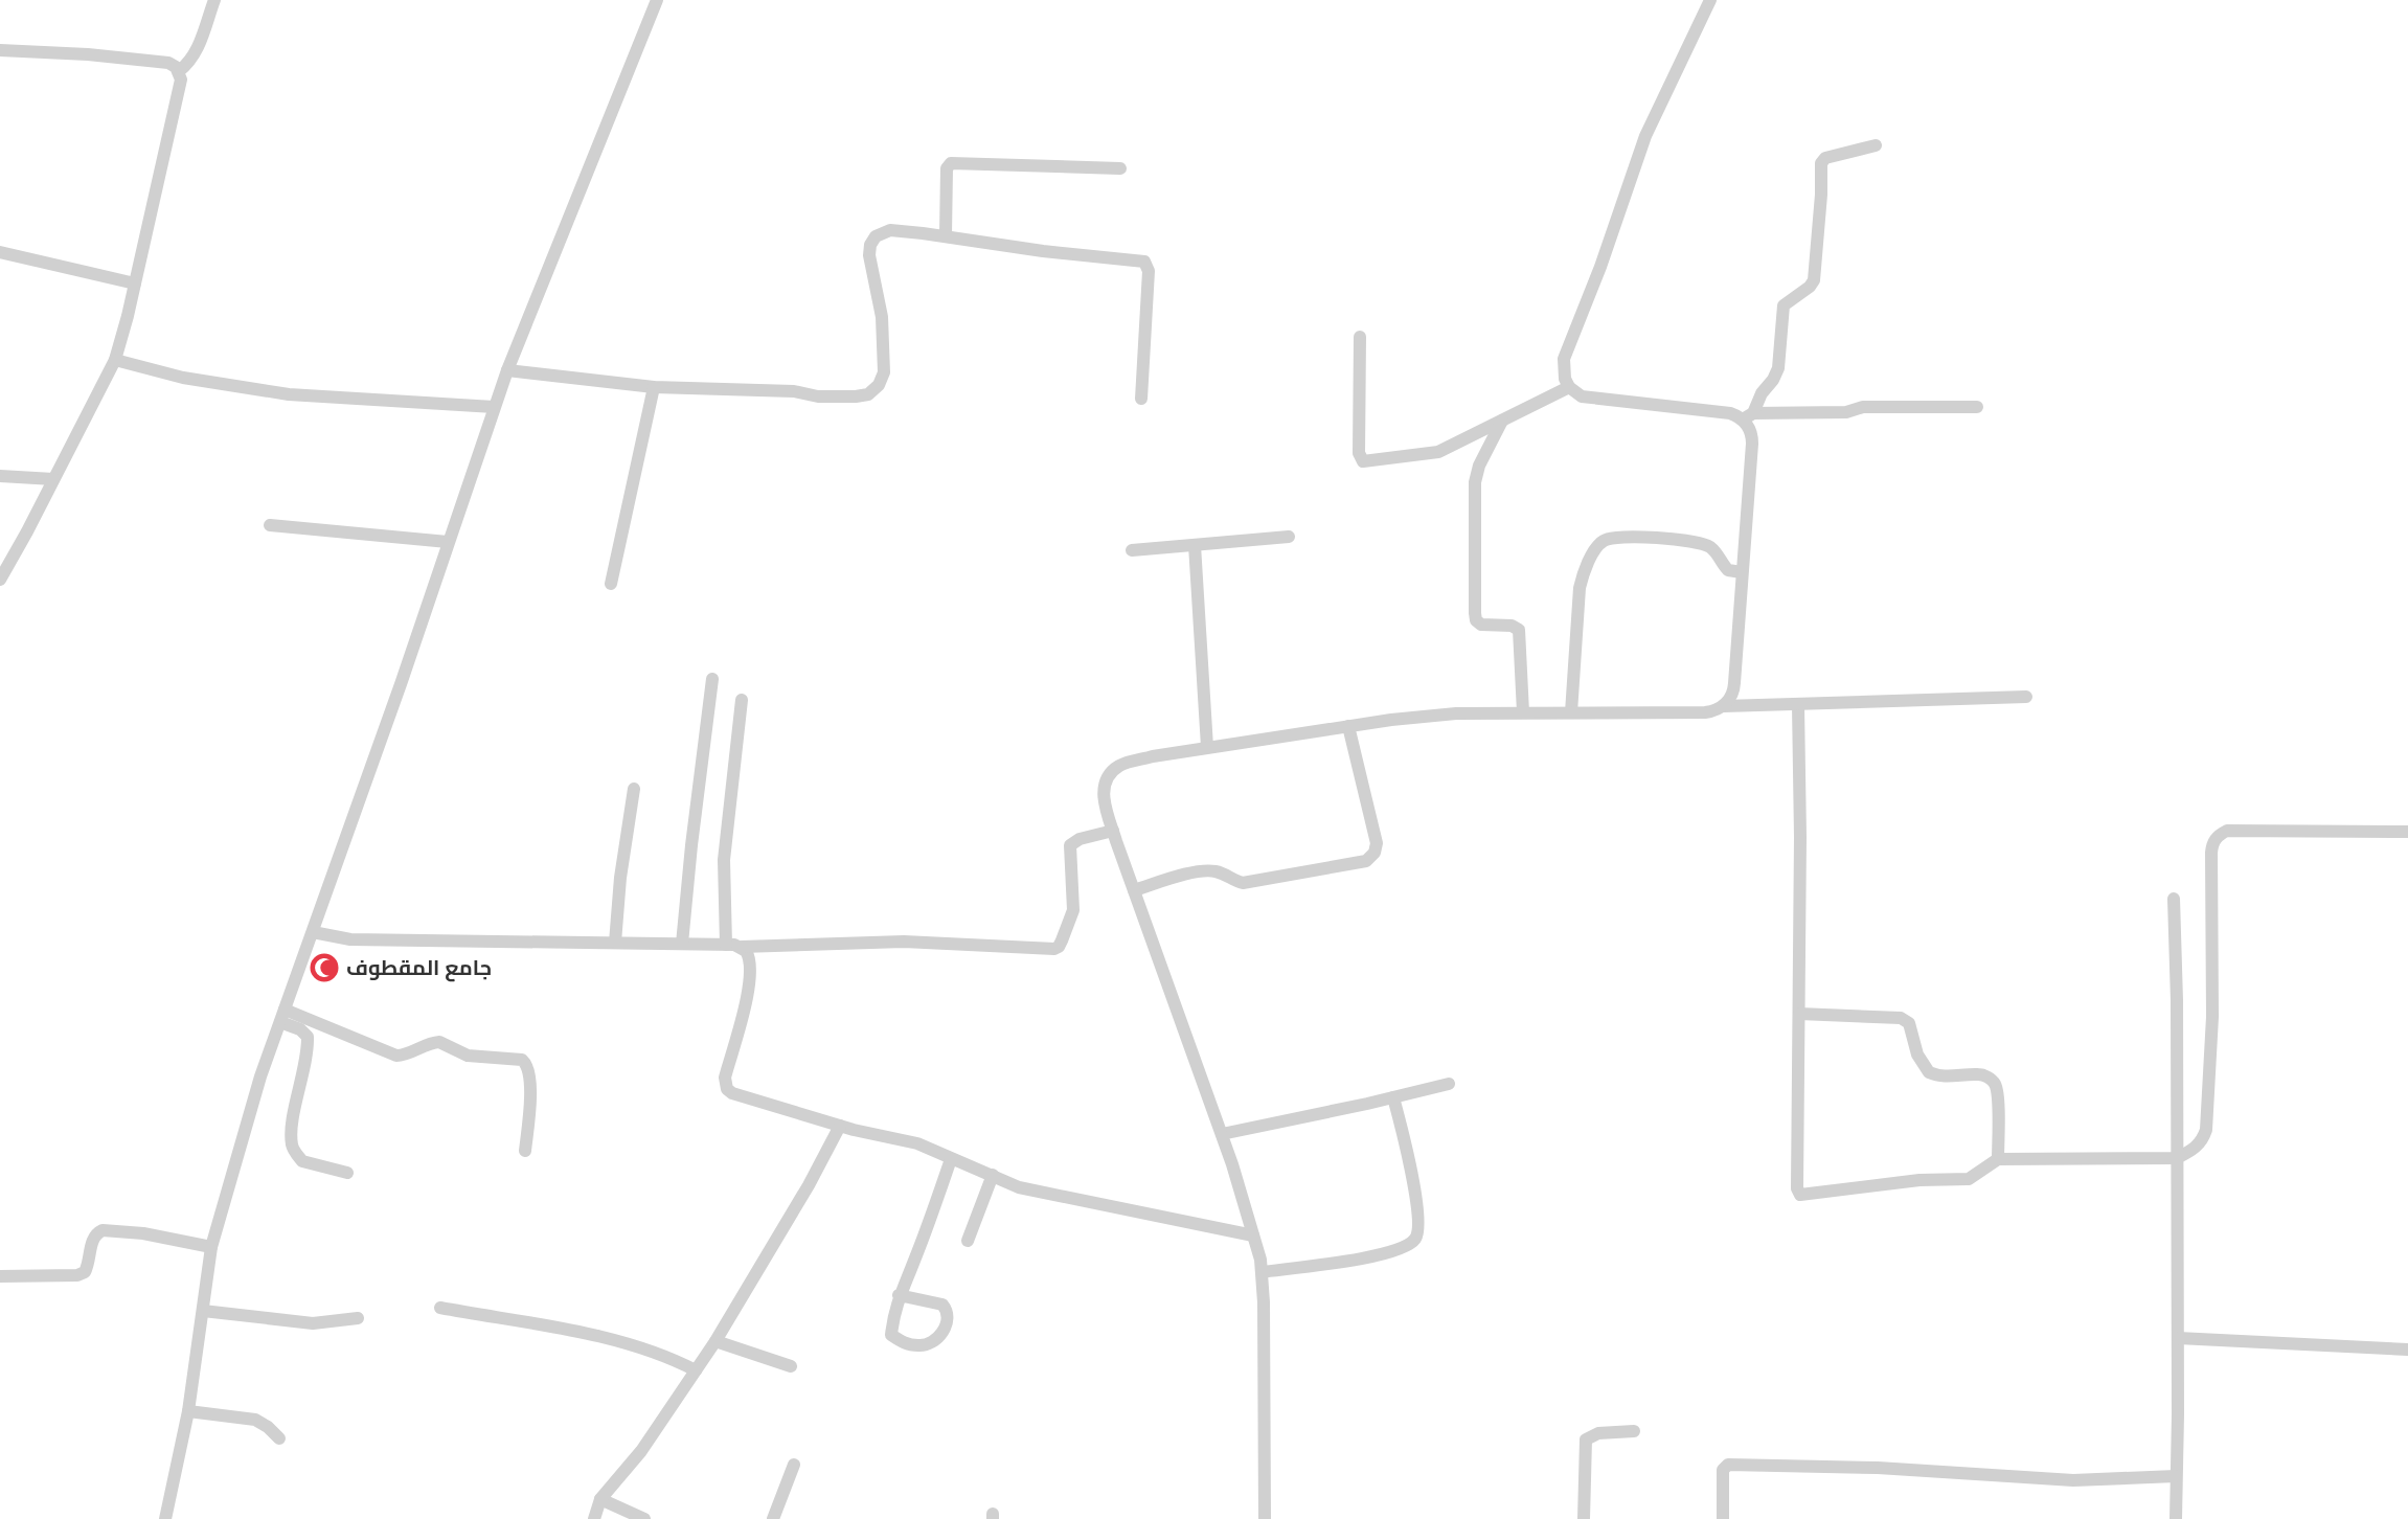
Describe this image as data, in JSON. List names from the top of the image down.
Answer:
{
  "places": {
    "mosque": ["جامع المقطوف"]
  }
}
